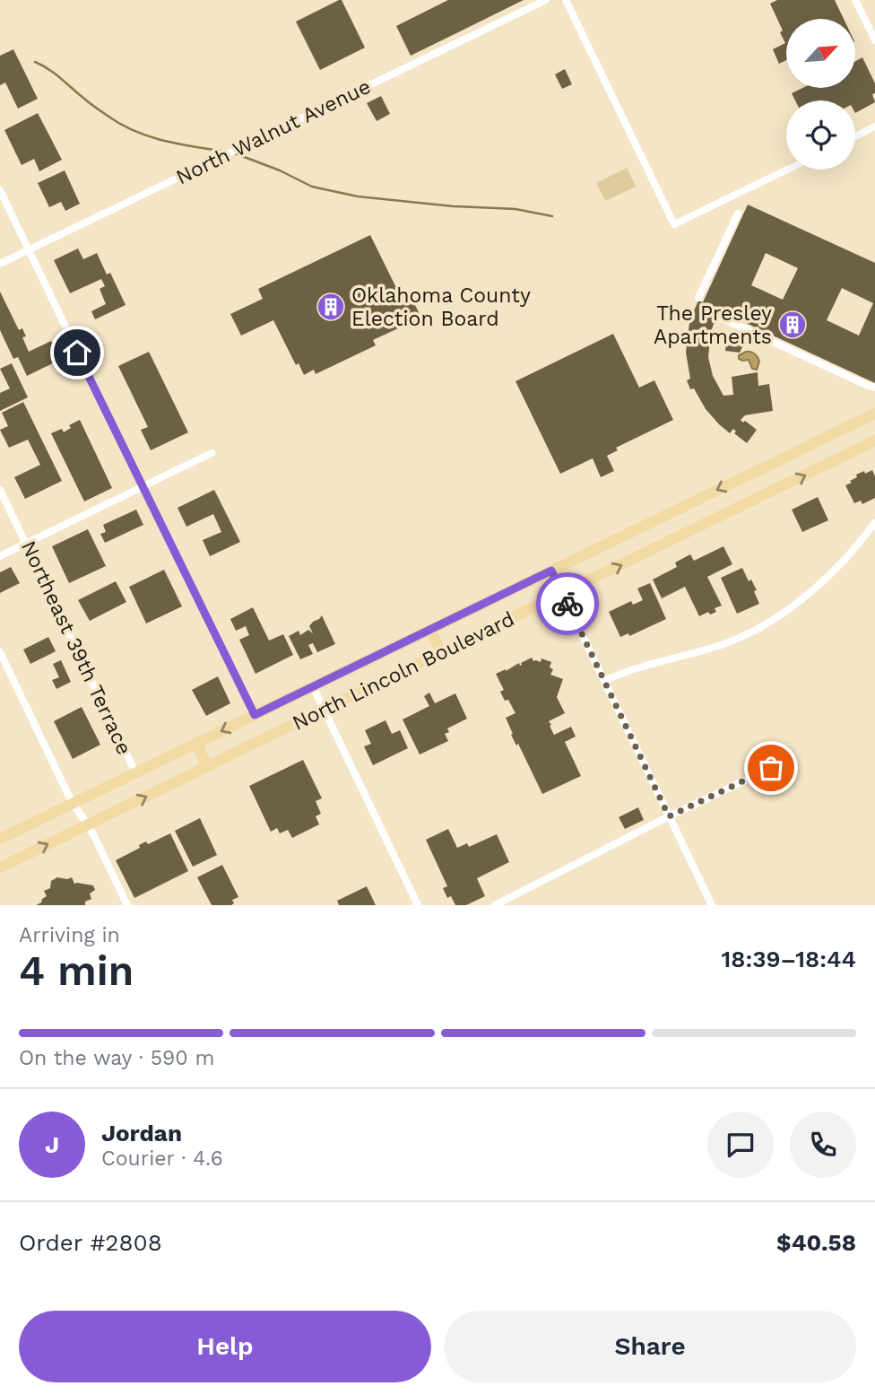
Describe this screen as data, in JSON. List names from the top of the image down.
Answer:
{
  "streets": {
    "main road": ["North Lincoln Boulevard"],
    "street": ["North Walnut Avenue", "Northeast 39th Terrace"]
  },
  "crossings": [
    ["Northeast 39th Terrace", "North Lincoln Boulevard"]
  ],
  "places": {
    "building": ["Oklahoma County Election Board", "The Presley Apartments"]
  },
  "north": "top right",
  "page": {
    "heading": ["4 min", "Arriving in", "18:39–18:44"],
    "panel": [
      "Jordan",
      "Courier · 4.6",
      "Order #2808",
      "$40.58"
    ],
    "bar": "On the way · 590 m",
    "round": "J",
    "buttons": ["Help", "Share"]
  }
}
